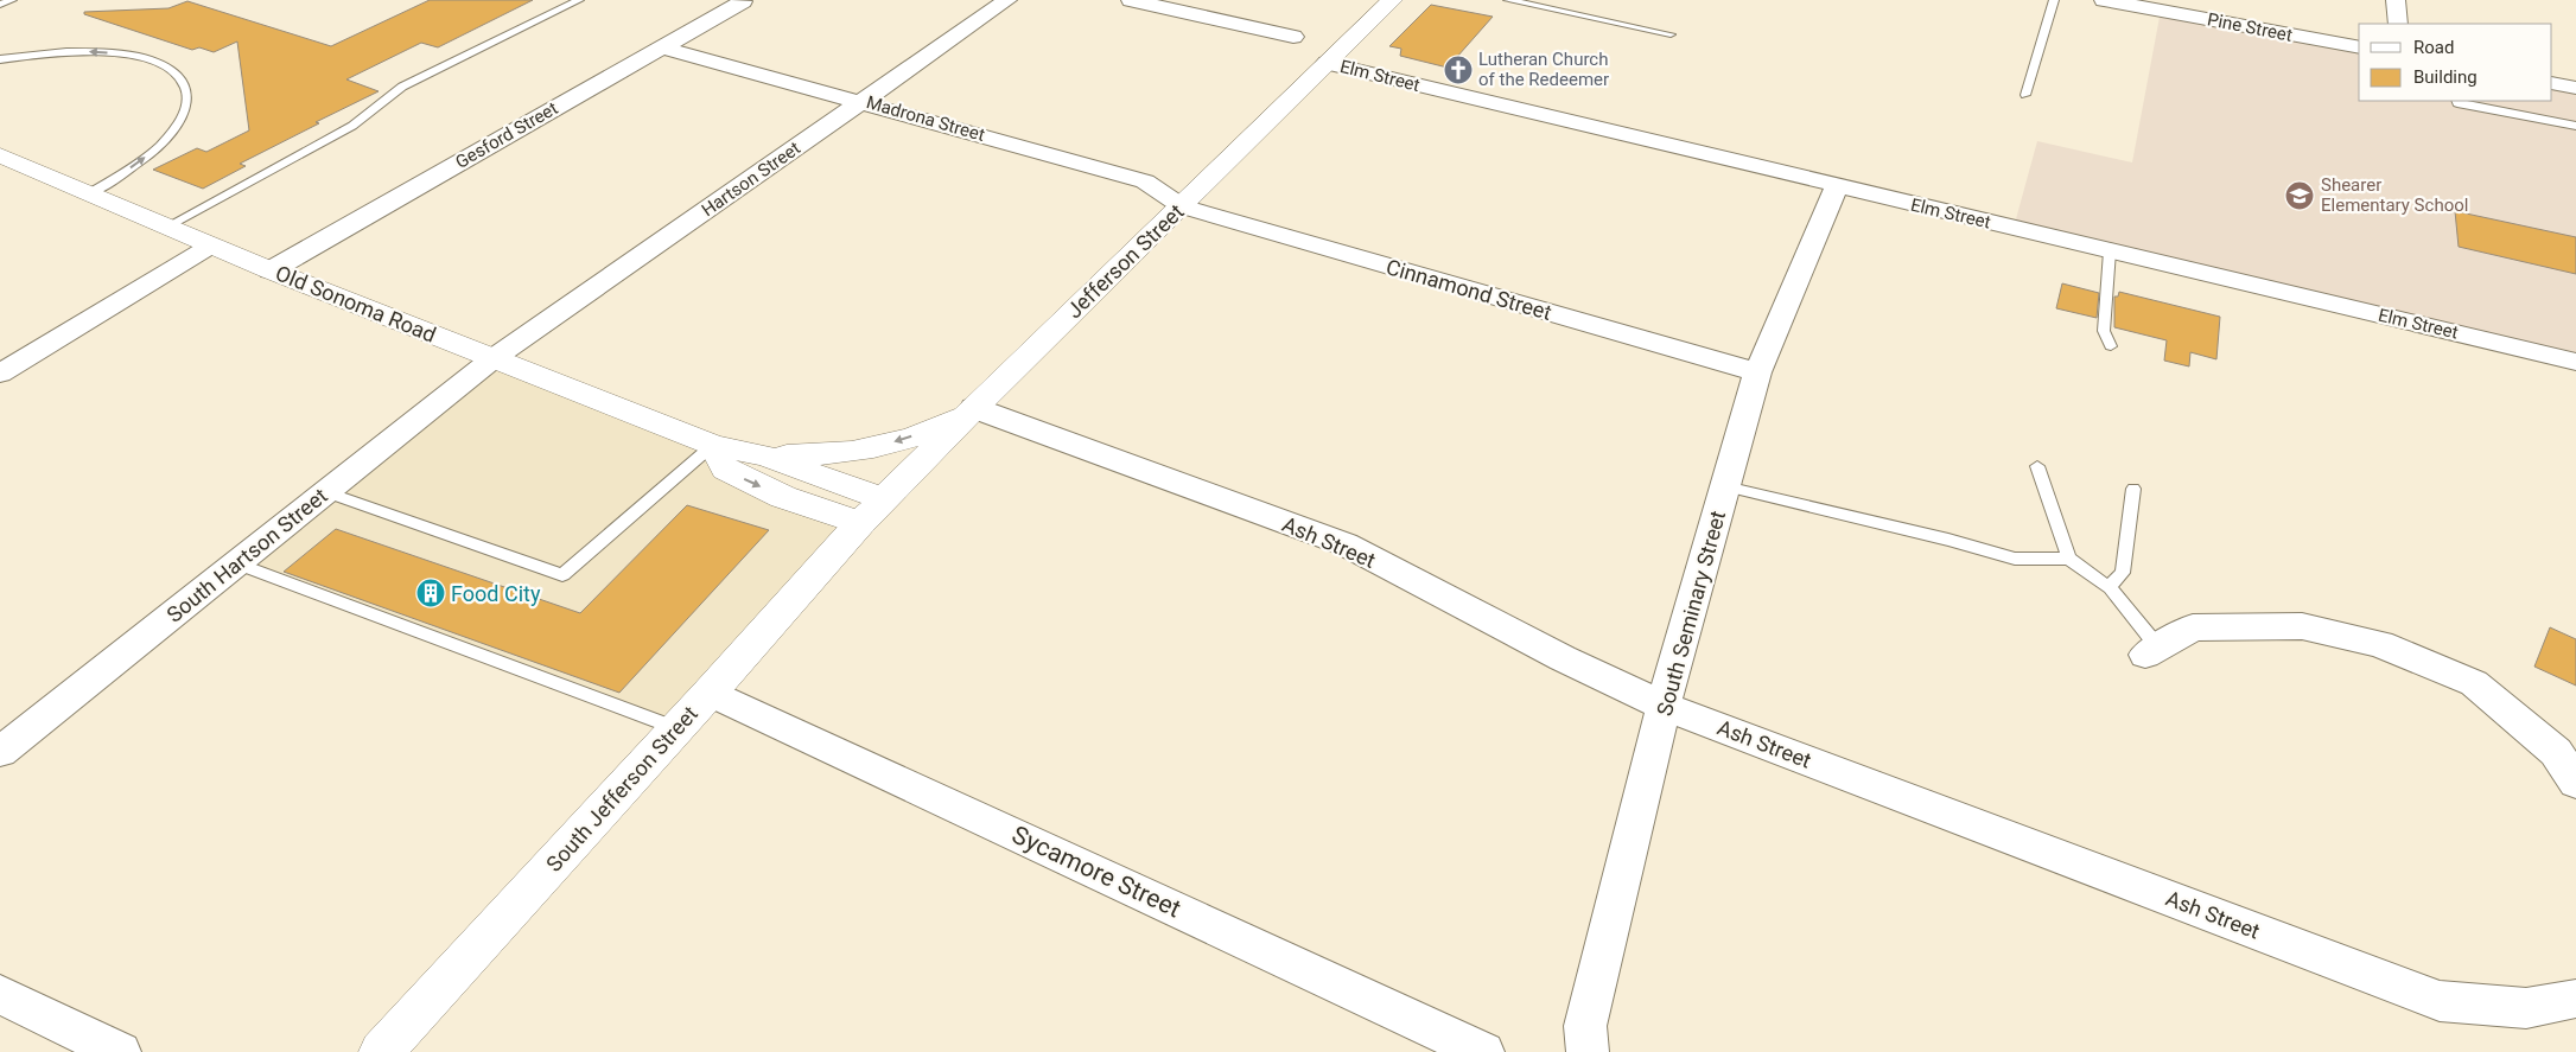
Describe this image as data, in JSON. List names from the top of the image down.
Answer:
{
  "streets": {
    "main road": ["Jefferson Street", "Old Sonoma Road", "South Jefferson Street"],
    "street": [
      "Pine Street",
      "Elm Street",
      "Madrona Street",
      "Gesford Street",
      "Hartson Street",
      "Cinnamond Street",
      "Ash Street",
      "South Hartson Street",
      "South Seminary Street",
      "Sycamore Street"
    ]
  },
  "crossings": [
    ["Elm Street", "Jefferson Street"],
    ["Elm Street", "South Seminary Street"],
    ["Madrona Street", "Gesford Street"],
    ["Madrona Street", "Hartson Street"],
    ["Madrona Street", "Jefferson Street"],
    ["Madrona Street", "Cinnamond Street"],
    ["Gesford Street", "Old Sonoma Road"],
    ["Hartson Street", "Old Sonoma Road"],
    ["Hartson Street", "South Hartson Street"],
    ["Jefferson Street", "Cinnamond Street"],
    ["Jefferson Street", "Old Sonoma Road"],
    ["Jefferson Street", "Ash Street"],
    ["Jefferson Street", "South Jefferson Street"],
    ["Cinnamond Street", "South Seminary Street"],
    ["Old Sonoma Road", "South Hartson Street"],
    ["Old Sonoma Road", "South Jefferson Street"],
    ["Ash Street", "South Seminary Street"],
    ["South Jefferson Street", "Sycamore Street"]
  ],
  "places": {
    "church": ["Lutheran Church of the Redeemer"],
    "school or university": ["Shearer Elementary School"],
    "building": ["Food City"]
  },
  "legend": ["Road", "Building"]
}
